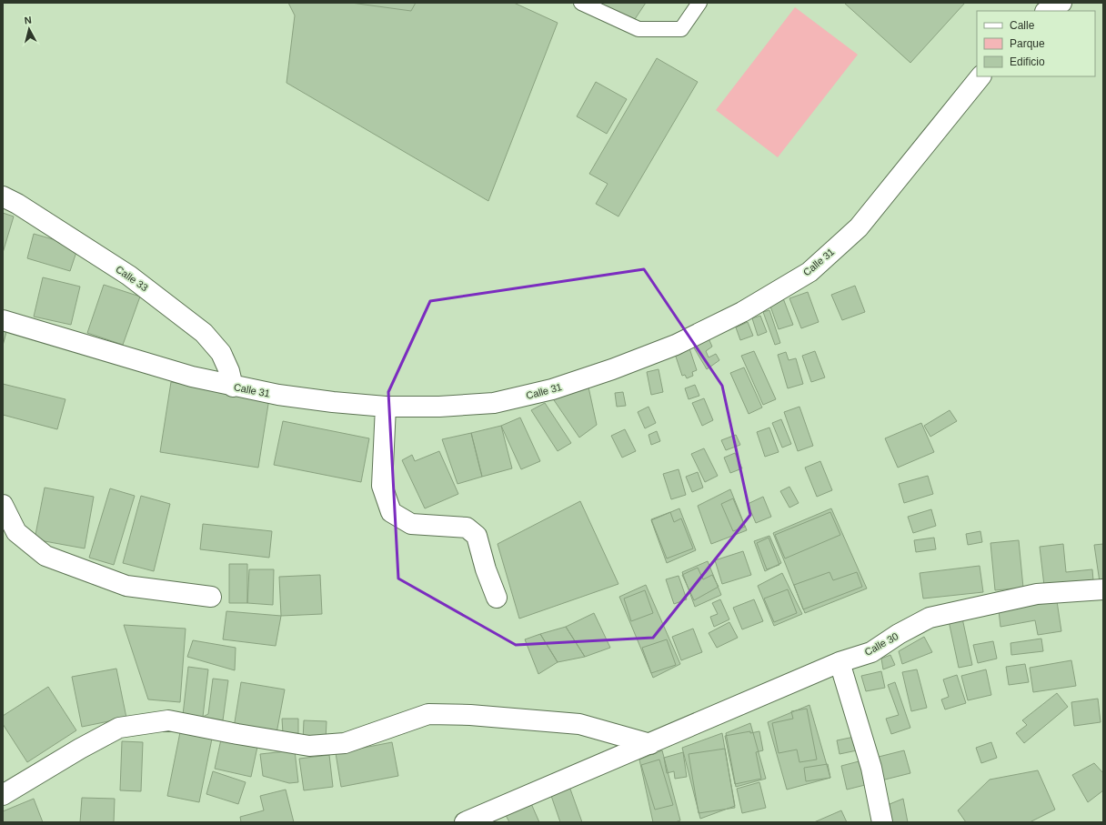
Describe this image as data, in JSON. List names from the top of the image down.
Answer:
{
  "streets": {
    "street": ["Calle 31", "Calle 33", "Calle 30"]
  },
  "crossings": [
    ["Calle 31", "Calle 33"]
  ],
  "legend": ["Calle", "Parque", "Edificio"],
  "north": "top"
}
